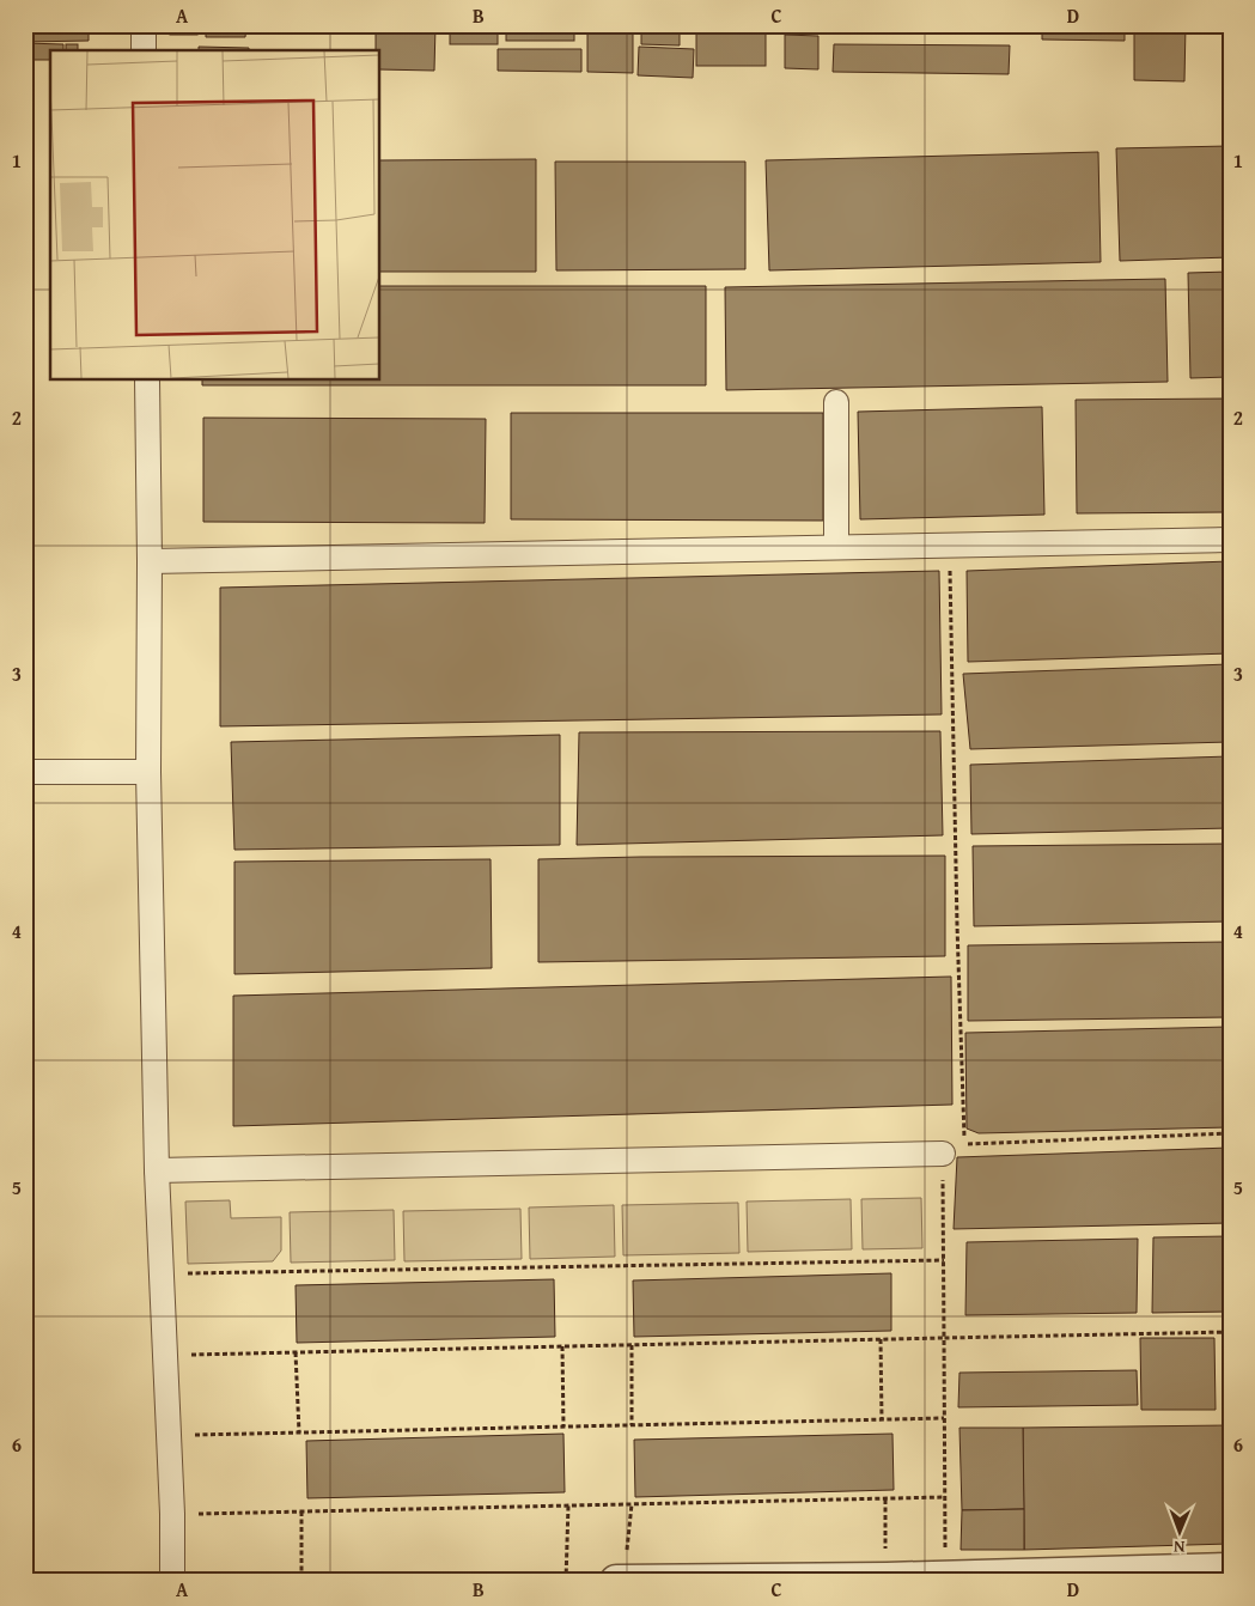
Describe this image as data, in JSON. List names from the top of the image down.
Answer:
{
  "north": "bottom",
  "grid": {
    "columns": [
      "A",
      "B",
      "C",
      "D"
    ],
    "rows": [
      "1",
      "2",
      "3",
      "4",
      "5",
      "6"
    ]
  }
}
